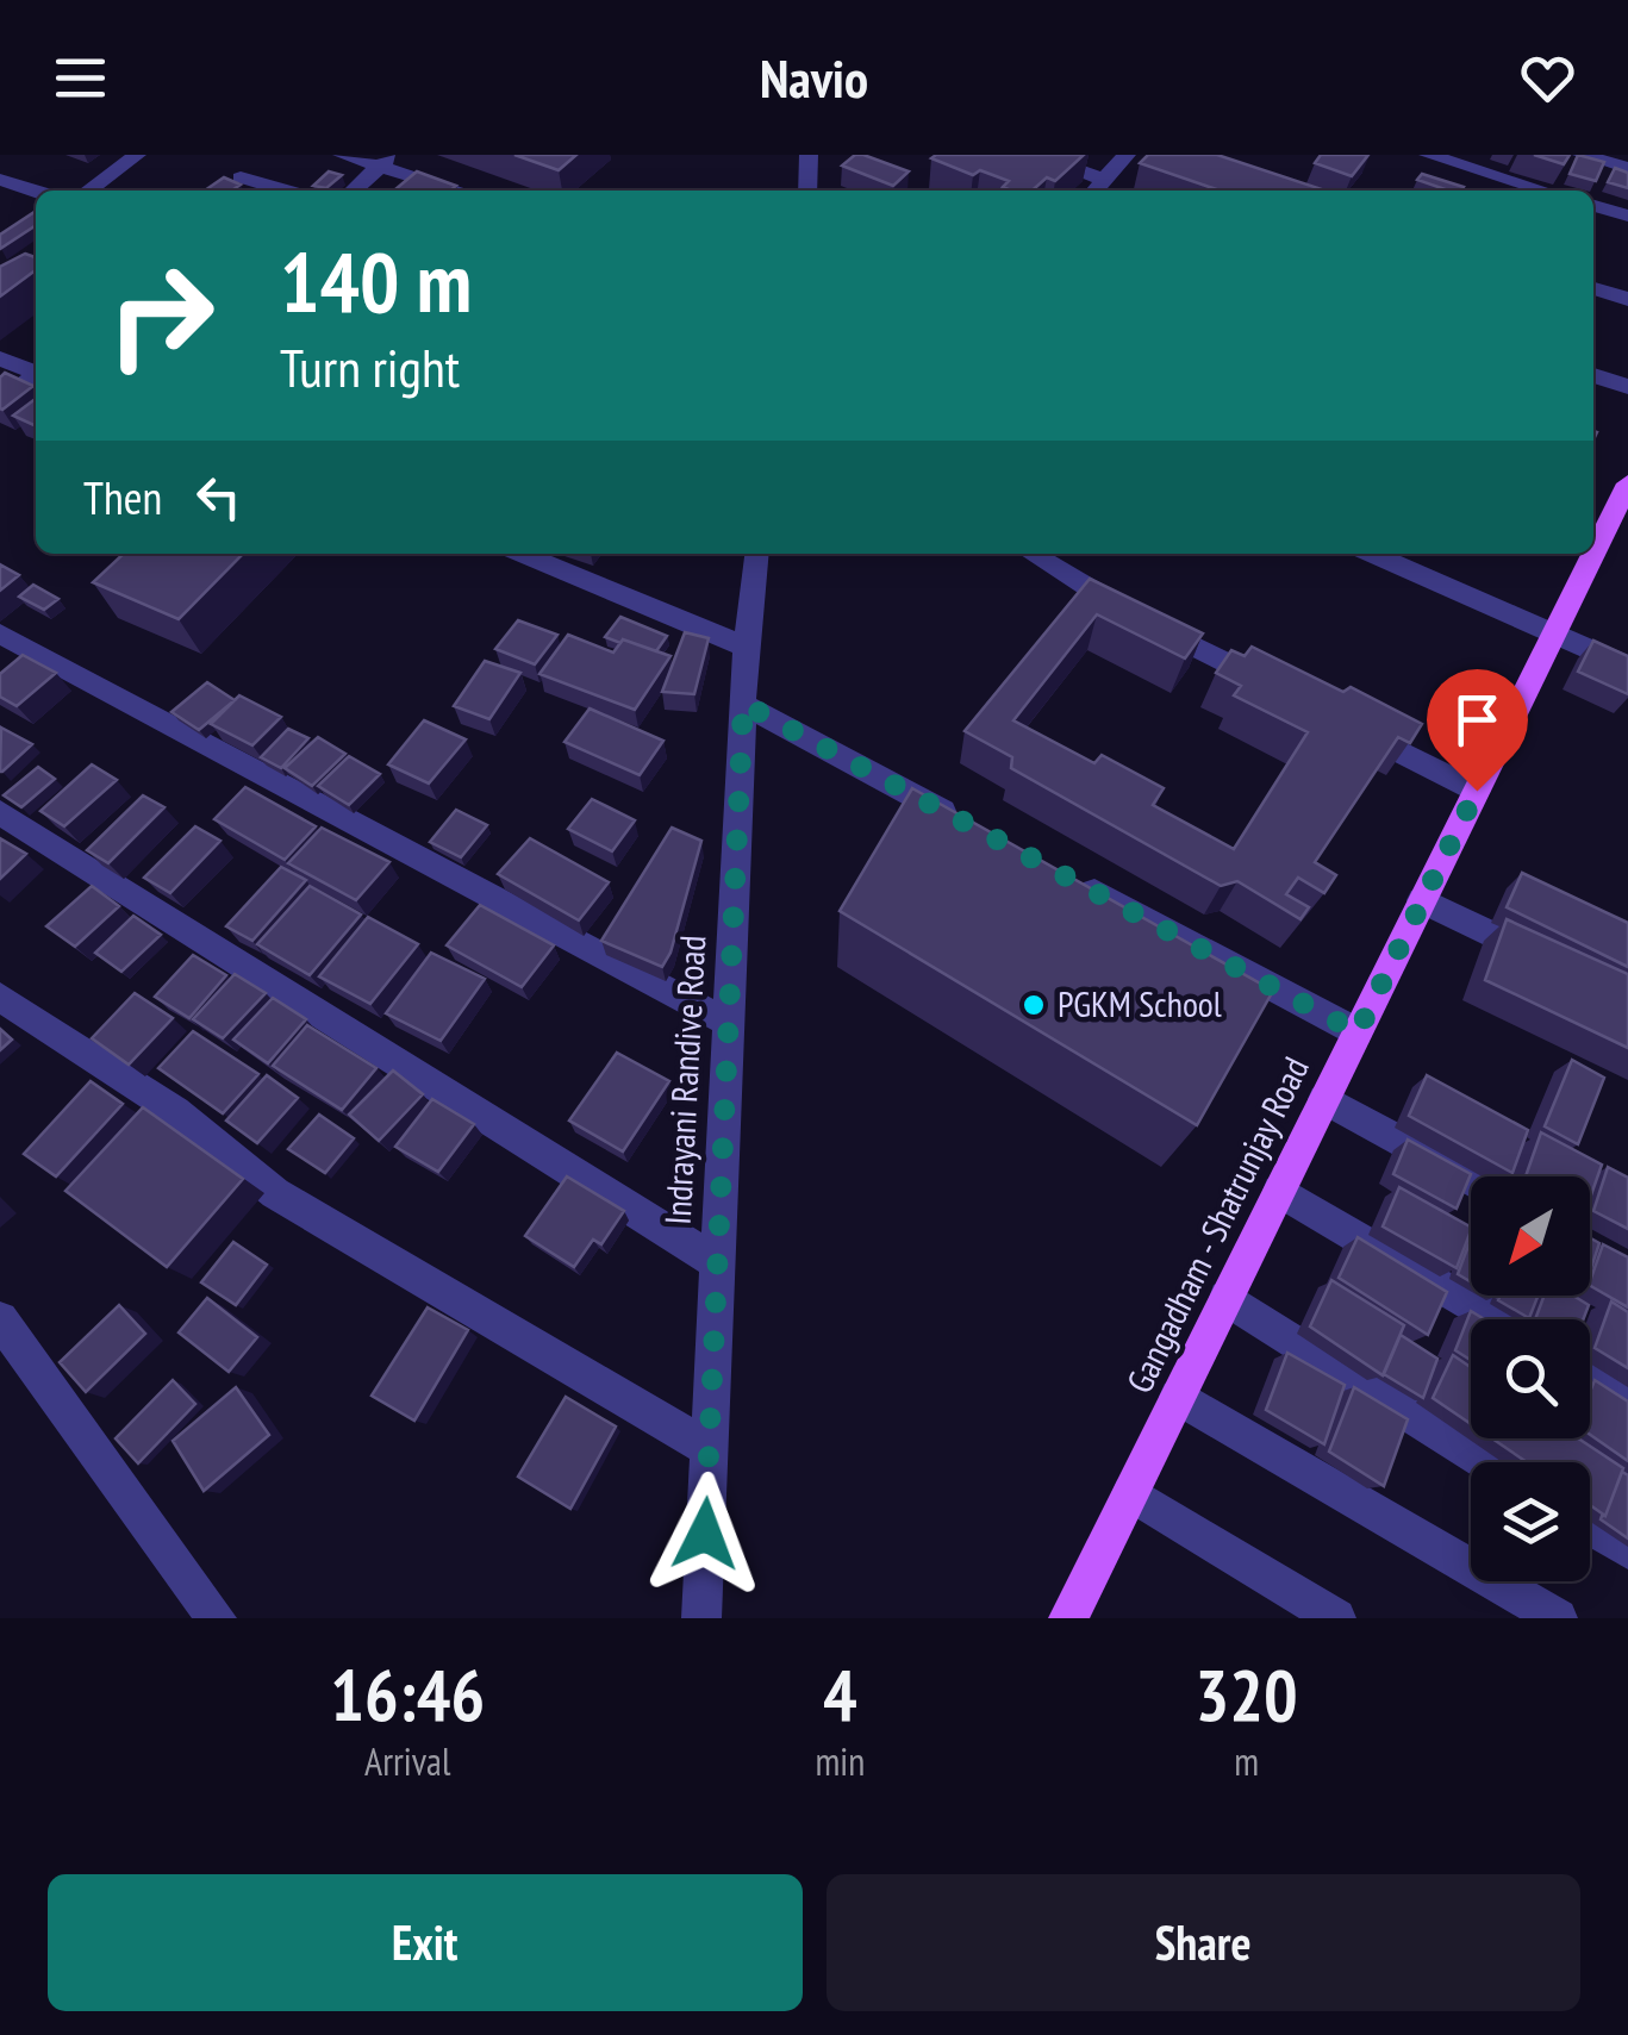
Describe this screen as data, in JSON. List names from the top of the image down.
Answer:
{
  "streets": {
    "main road": ["Gangadham - Shatrunjay Road"],
    "street": ["Indrayani Randive Road"]
  },
  "places": ["PGKM School"],
  "north": "bottom left",
  "page": {
    "header": "Navio",
    "turn": ["140 m", "Turn right"],
    "then": "Then",
    "eta": [
      "16:46",
      "Arrival",
      "4",
      "min",
      "320",
      "m"
    ],
    "buttons": ["Exit", "Share"]
  }
}
